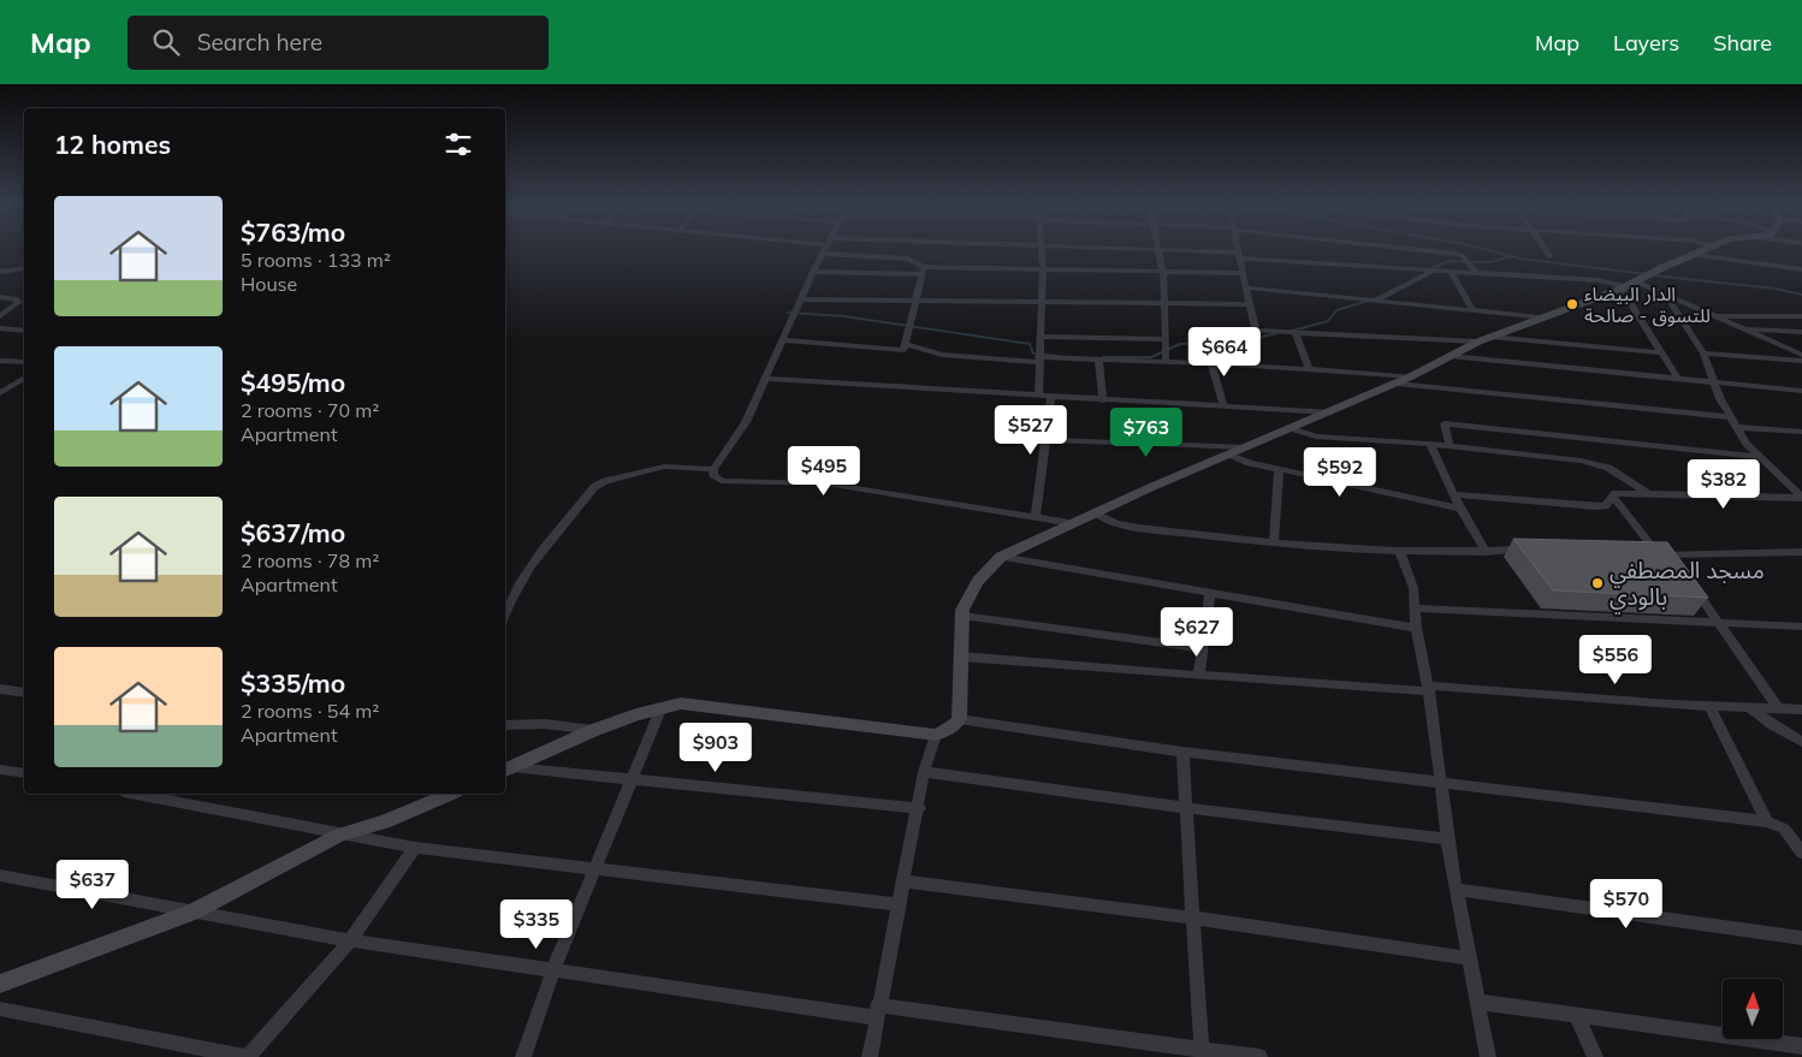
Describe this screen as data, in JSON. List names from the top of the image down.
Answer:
{
  "places": ["الدار البيضاء للتسوق - صالحة", "مسجد المصطفي بالودي"],
  "north": "top",
  "page": {
    "header": "Map",
    "search": "Search here",
    "nav": ["Map", "Layers", "Share"],
    "heading": "12 homes",
    "list": [
      {
        "name": "$763/mo",
        "note": "5 rooms · 133 m² · House"
      },
      {
        "name": "$495/mo",
        "note": "2 rooms · 70 m² · Apartment"
      },
      {
        "name": "$637/mo",
        "note": "2 rooms · 78 m² · Apartment"
      },
      {
        "name": "$335/mo",
        "note": "2 rooms · 54 m² · Apartment"
      }
    ],
    "price": [
      "$664",
      "$527",
      "$763",
      "$495",
      "$592",
      "$382",
      "$627",
      "$556",
      "$903",
      "$637",
      "$570",
      "$335"
    ]
  }
}
